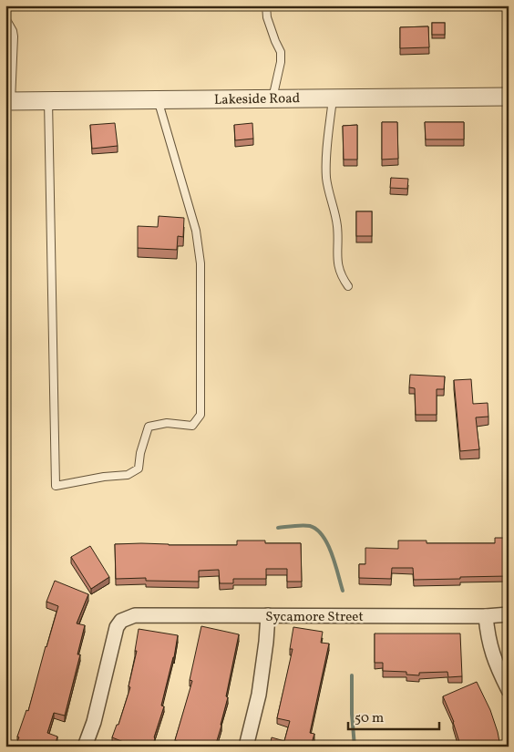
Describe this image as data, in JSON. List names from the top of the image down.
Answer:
{
  "streets": {
    "street": ["Lakeside Road", "Sycamore Street"]
  },
  "scale_bar": "50 m"
}
